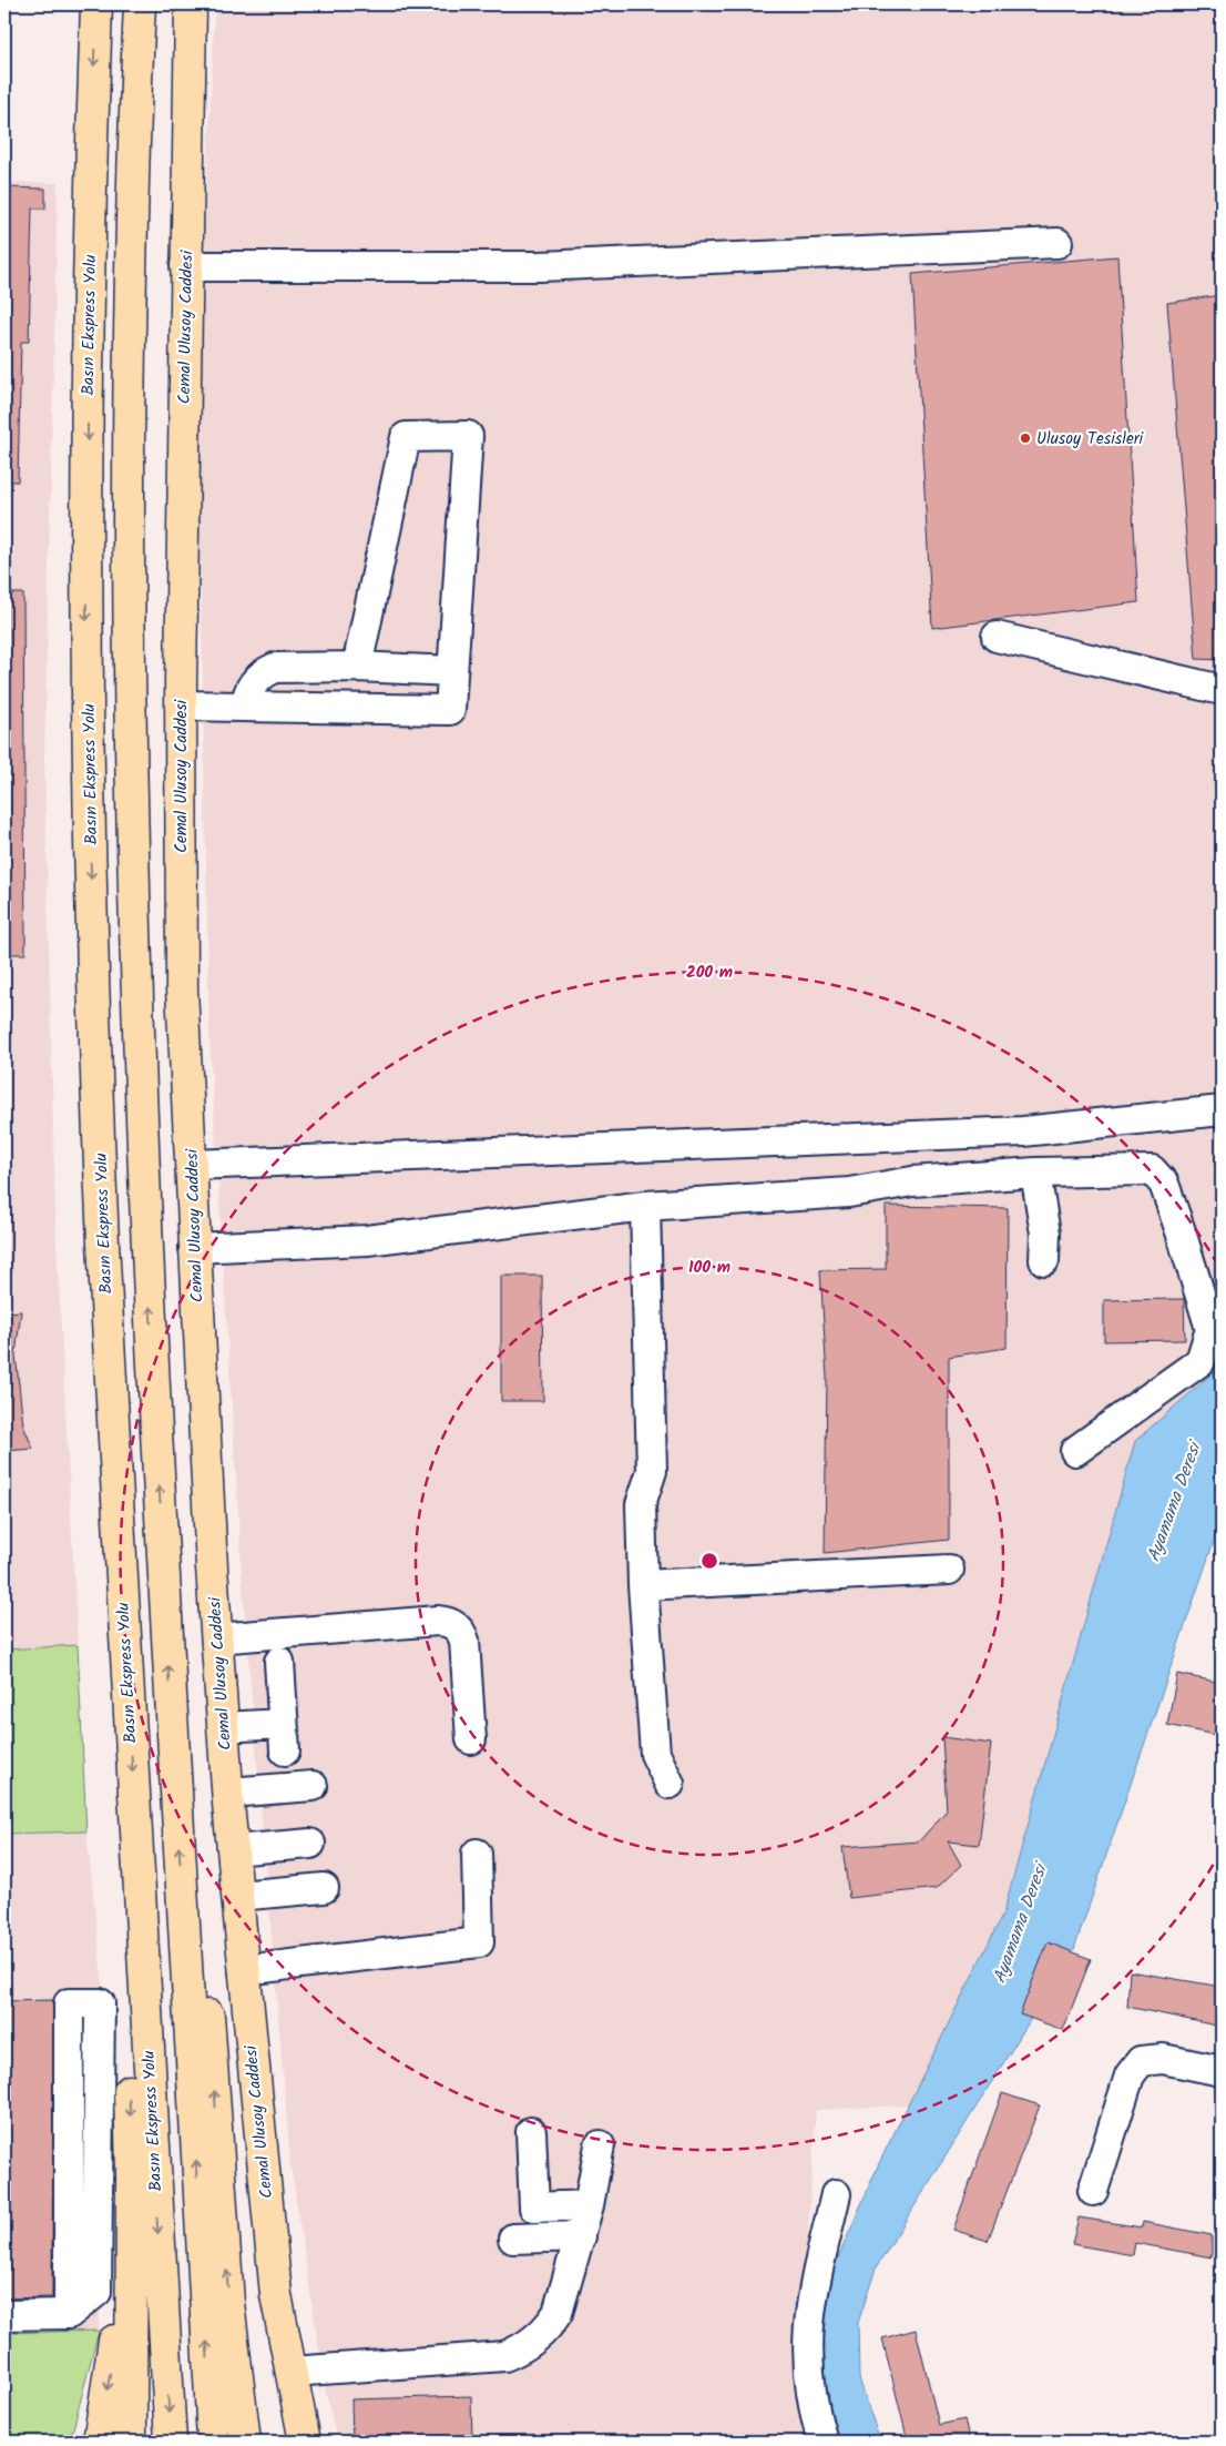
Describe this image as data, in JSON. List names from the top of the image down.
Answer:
{
  "streets": {
    "main road": ["Basın Ekspress Yolu", "Cemal Ulusoy Caddesi"]
  },
  "water": ["Ayamama Deresi"],
  "places": ["Ulusoy Tesisleri"],
  "rings": ["200 m", "100 m"]
}
